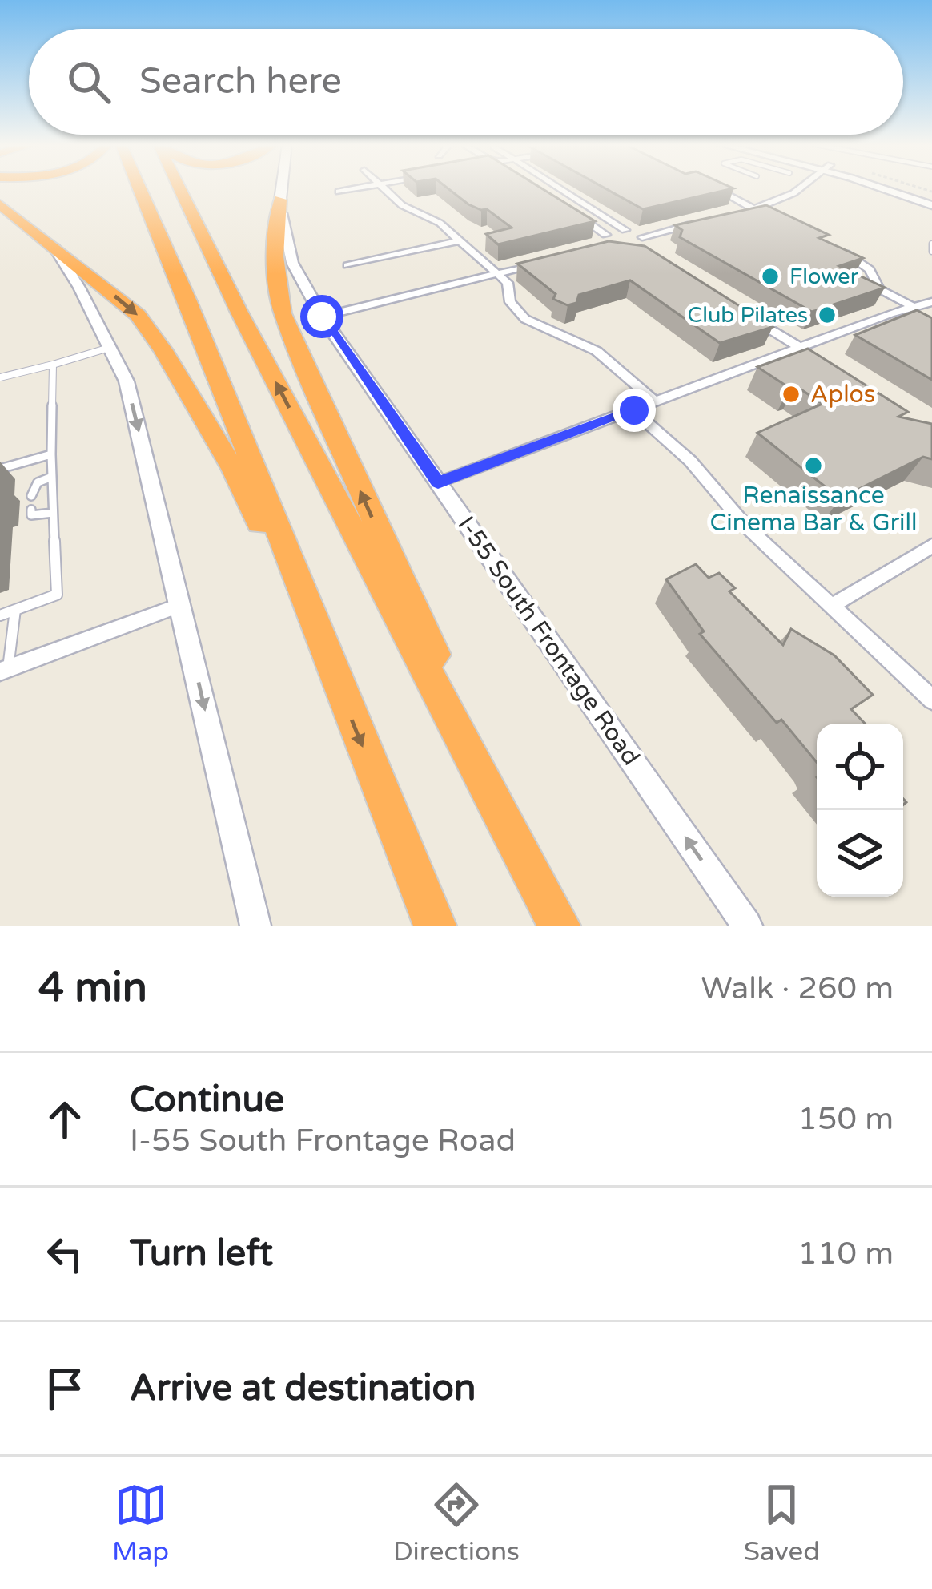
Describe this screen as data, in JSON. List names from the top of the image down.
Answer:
{
  "streets": {
    "main road": ["I-55 South Frontage Road"]
  },
  "one_way": ["I-55 South Frontage Road"],
  "places": [
    "Flower",
    "Club Pilates",
    "Aplos",
    "Renaissance Cinema Bar & Grill"
  ],
  "page": {
    "search": "Search here",
    "heading": ["4 min", "Walk · 260 m"],
    "list": [
      ["Continue", "I-55 South Frontage Road", "150 m"],
      ["Turn left", "110 m"],
      "Arrive at destination"
    ],
    "nav": ["Map", "Directions", "Saved"]
  }
}
